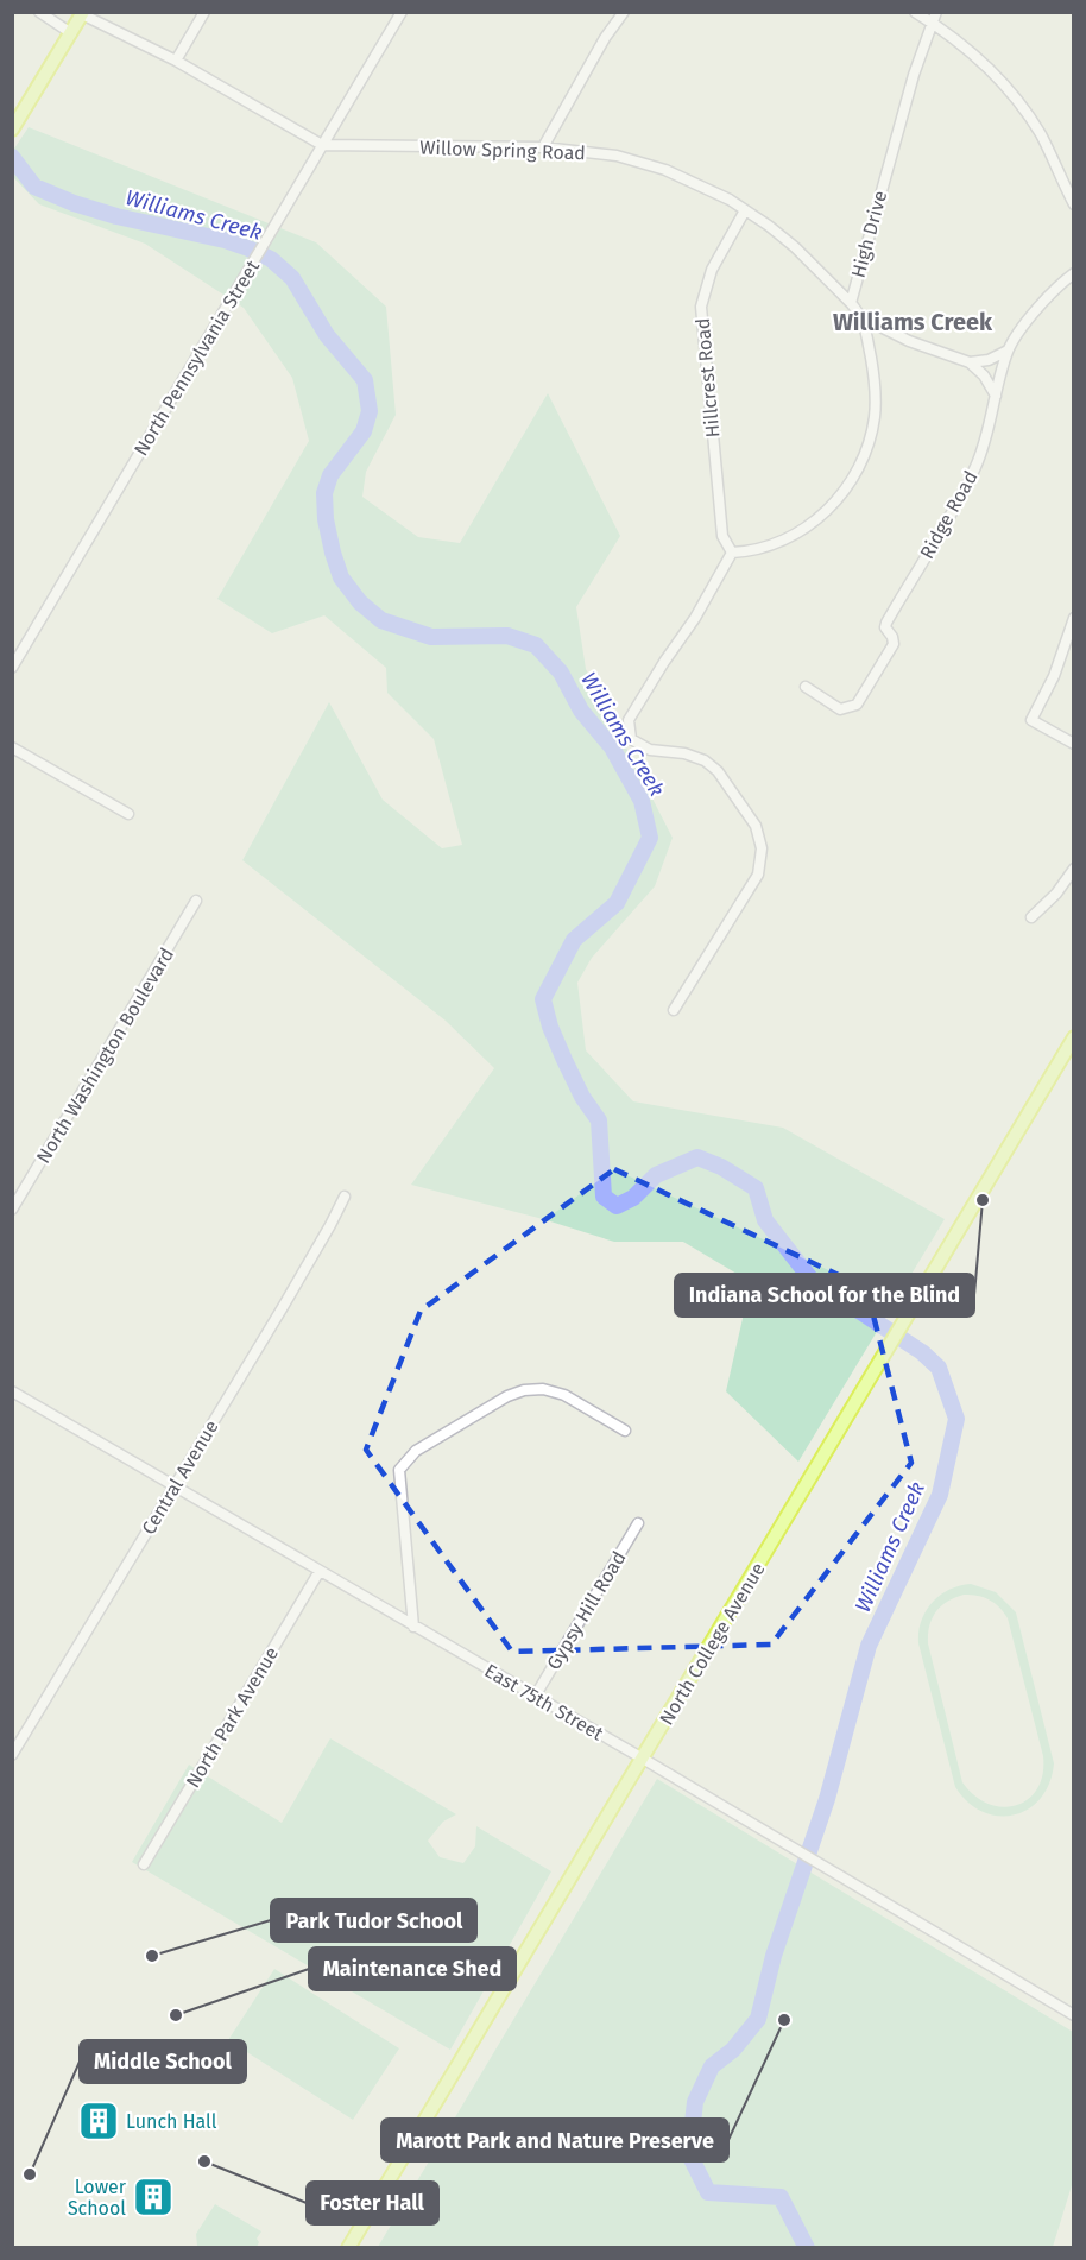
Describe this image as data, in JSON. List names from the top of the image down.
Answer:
{
  "streets": {
    "main road": ["North College Avenue"],
    "street": [
      "Willow Spring Road",
      "High Drive",
      "North Pennsylvania Street",
      "Hillcrest Road",
      "Ridge Road",
      "North Washington Boulevard",
      "Central Avenue",
      "Gypsy Hill Road",
      "East 75th Street",
      "North Park Avenue"
    ]
  },
  "crossings": [
    ["Willow Spring Road", "High Drive"],
    ["Willow Spring Road", "North Pennsylvania Street"],
    ["Willow Spring Road", "Hillcrest Road"],
    ["High Drive", "Hillcrest Road"],
    ["Central Avenue", "East 75th Street"],
    ["Gypsy Hill Road", "East 75th Street"],
    ["North College Avenue", "East 75th Street"],
    ["East 75th Street", "North Park Avenue"]
  ],
  "districts": ["Williams Creek"],
  "water": ["Williams Creek"],
  "places": {
    "other": [
      "Indiana School for the Blind",
      "Park Tudor School",
      "Maintenance Shed",
      "Marott Park and Nature Preserve",
      "Foster Hall",
      "Middle School"
    ],
    "building": ["Lunch Hall", "Lower School"]
  }
}
